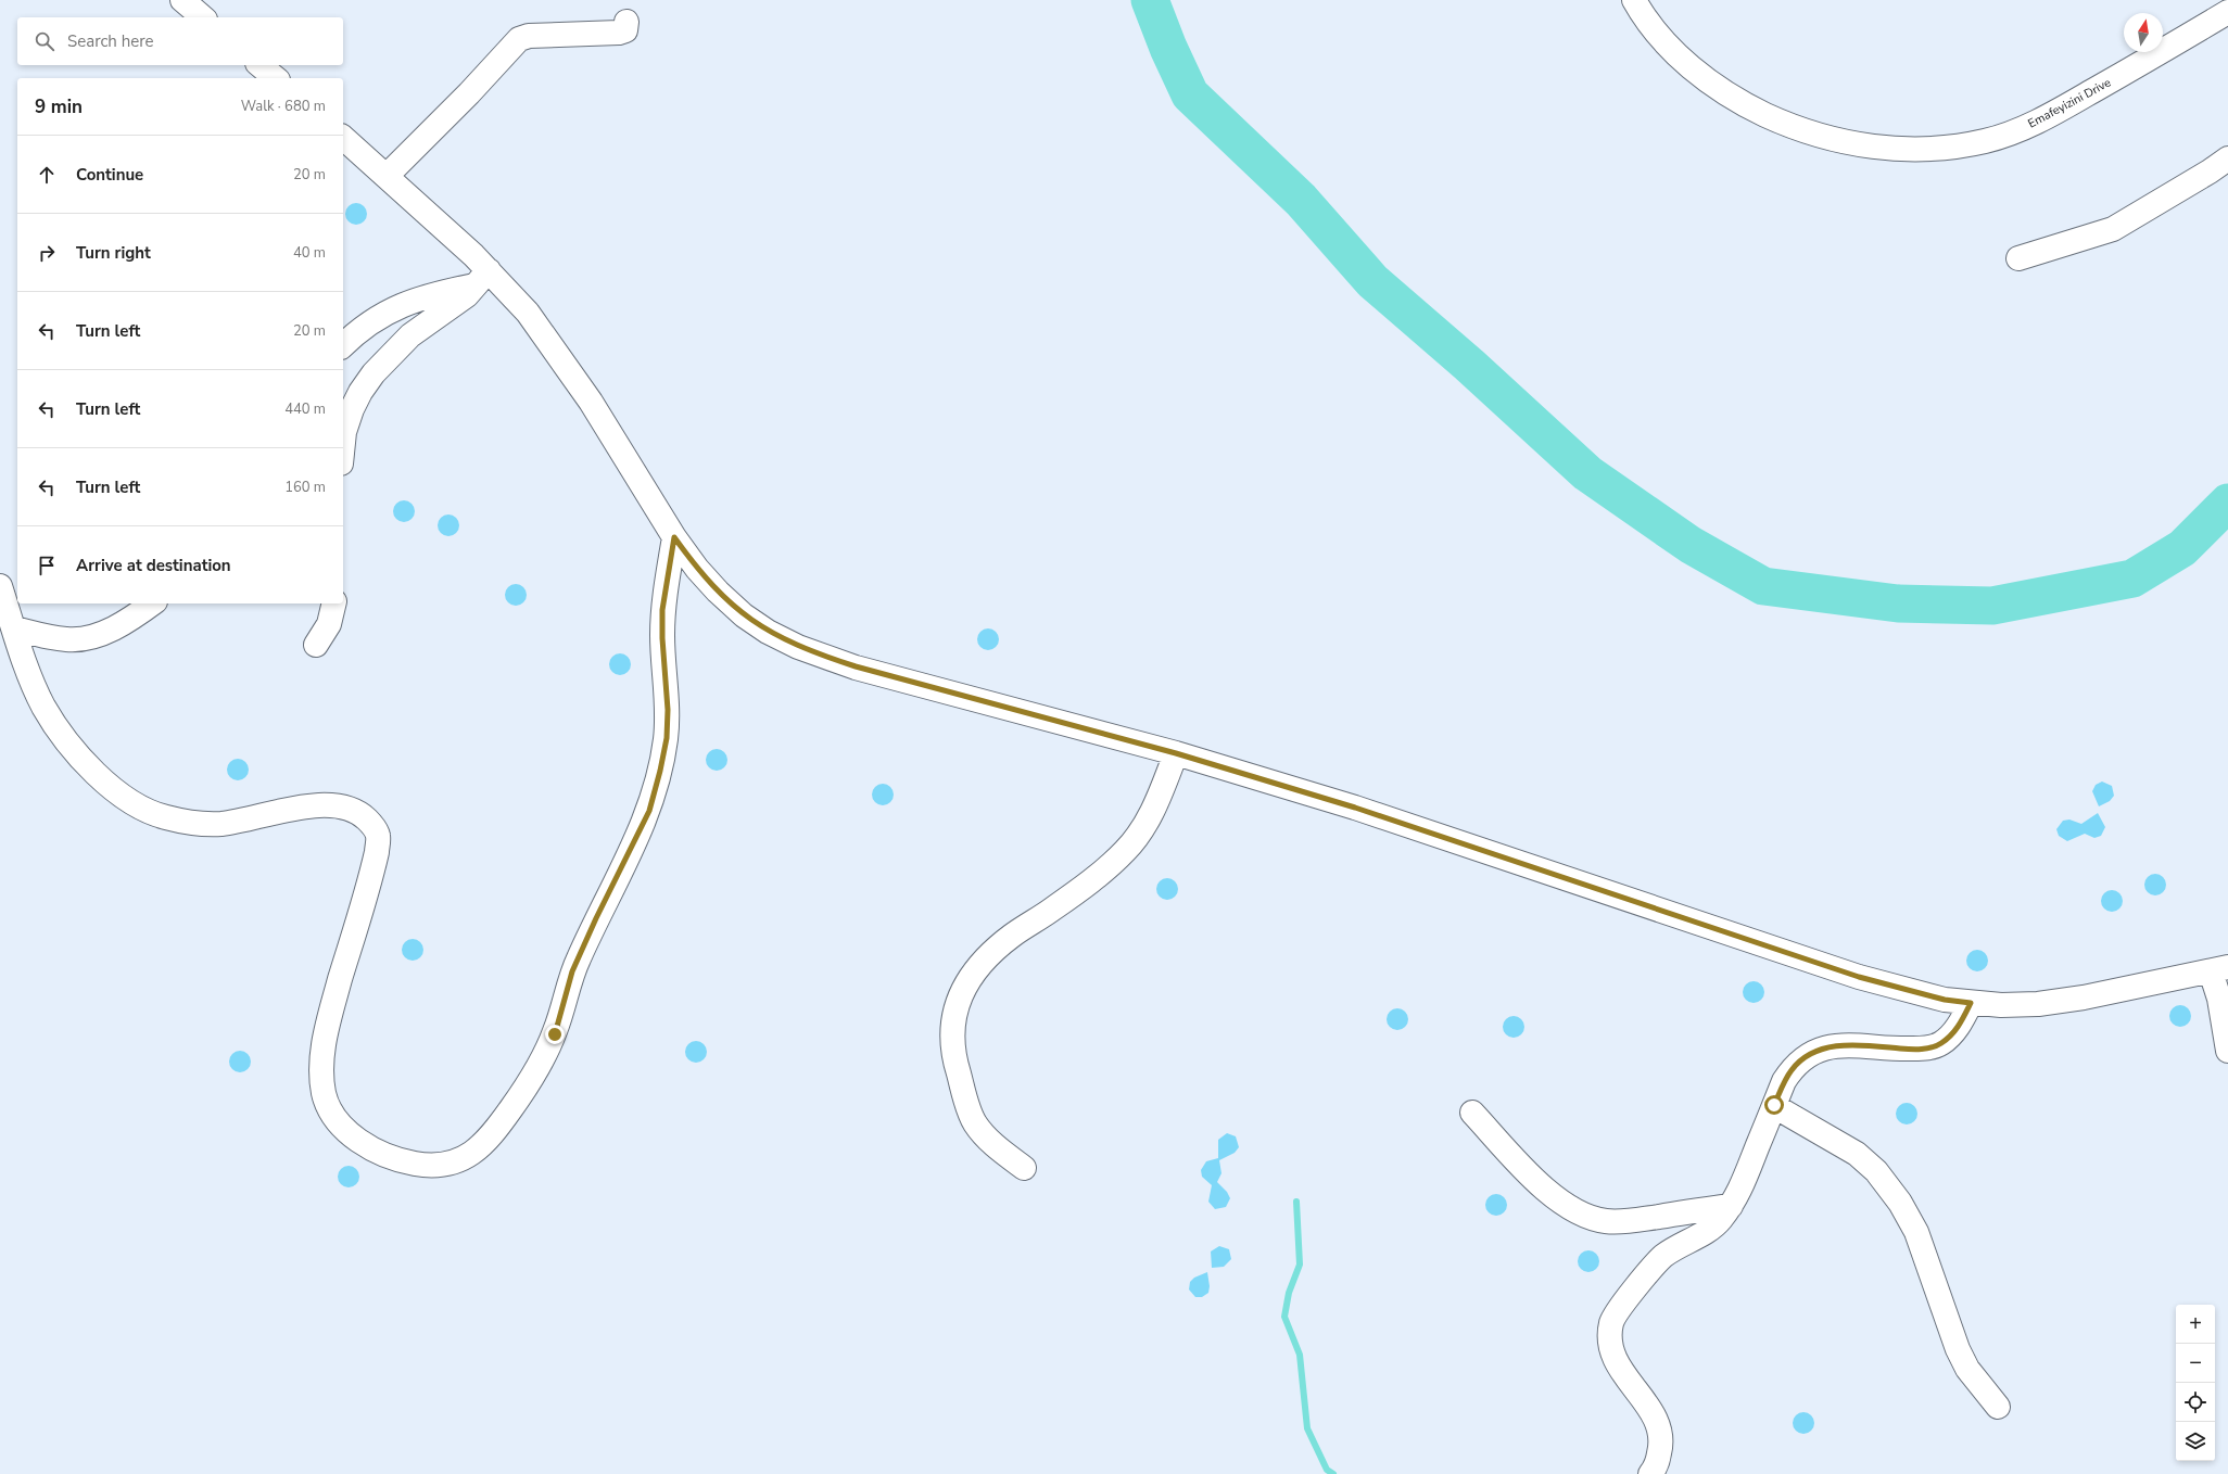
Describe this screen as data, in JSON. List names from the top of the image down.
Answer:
{
  "streets": {
    "street": ["Emafeyizini Drive"]
  },
  "north": "top",
  "page": {
    "search": "Search here",
    "heading": ["9 min", "Walk · 680 m"],
    "list": [
      ["Continue", "20 m"],
      ["Turn right", "40 m"],
      ["Turn left", "20 m"],
      ["Turn left", "440 m"],
      ["Turn left", "160 m"],
      "Arrive at destination"
    ],
    "map_buttons": ["+", "−"]
  }
}
